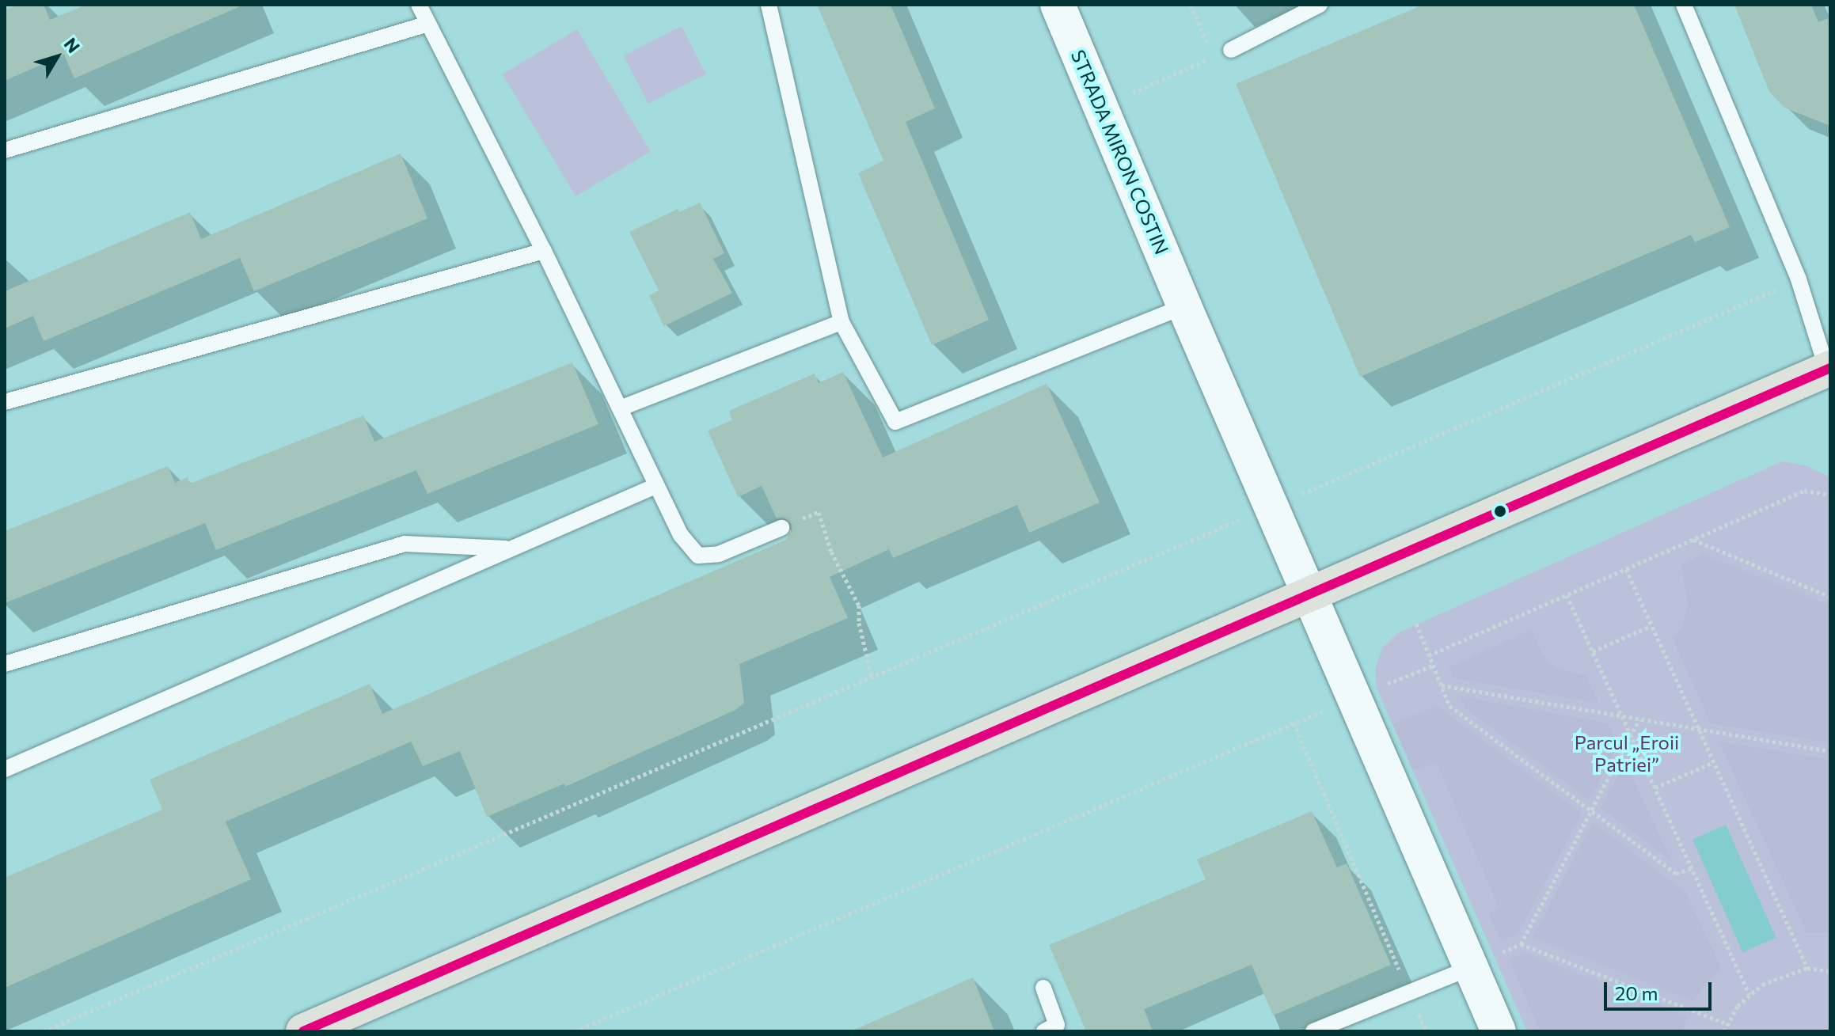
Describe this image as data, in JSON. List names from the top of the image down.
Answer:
{
  "streets": {
    "street": ["STRADA MIRON COSTIN"]
  },
  "parks": ["Parcul „Eroii Patriei”"],
  "scale_bar": "20 m",
  "north": "top right"
}
